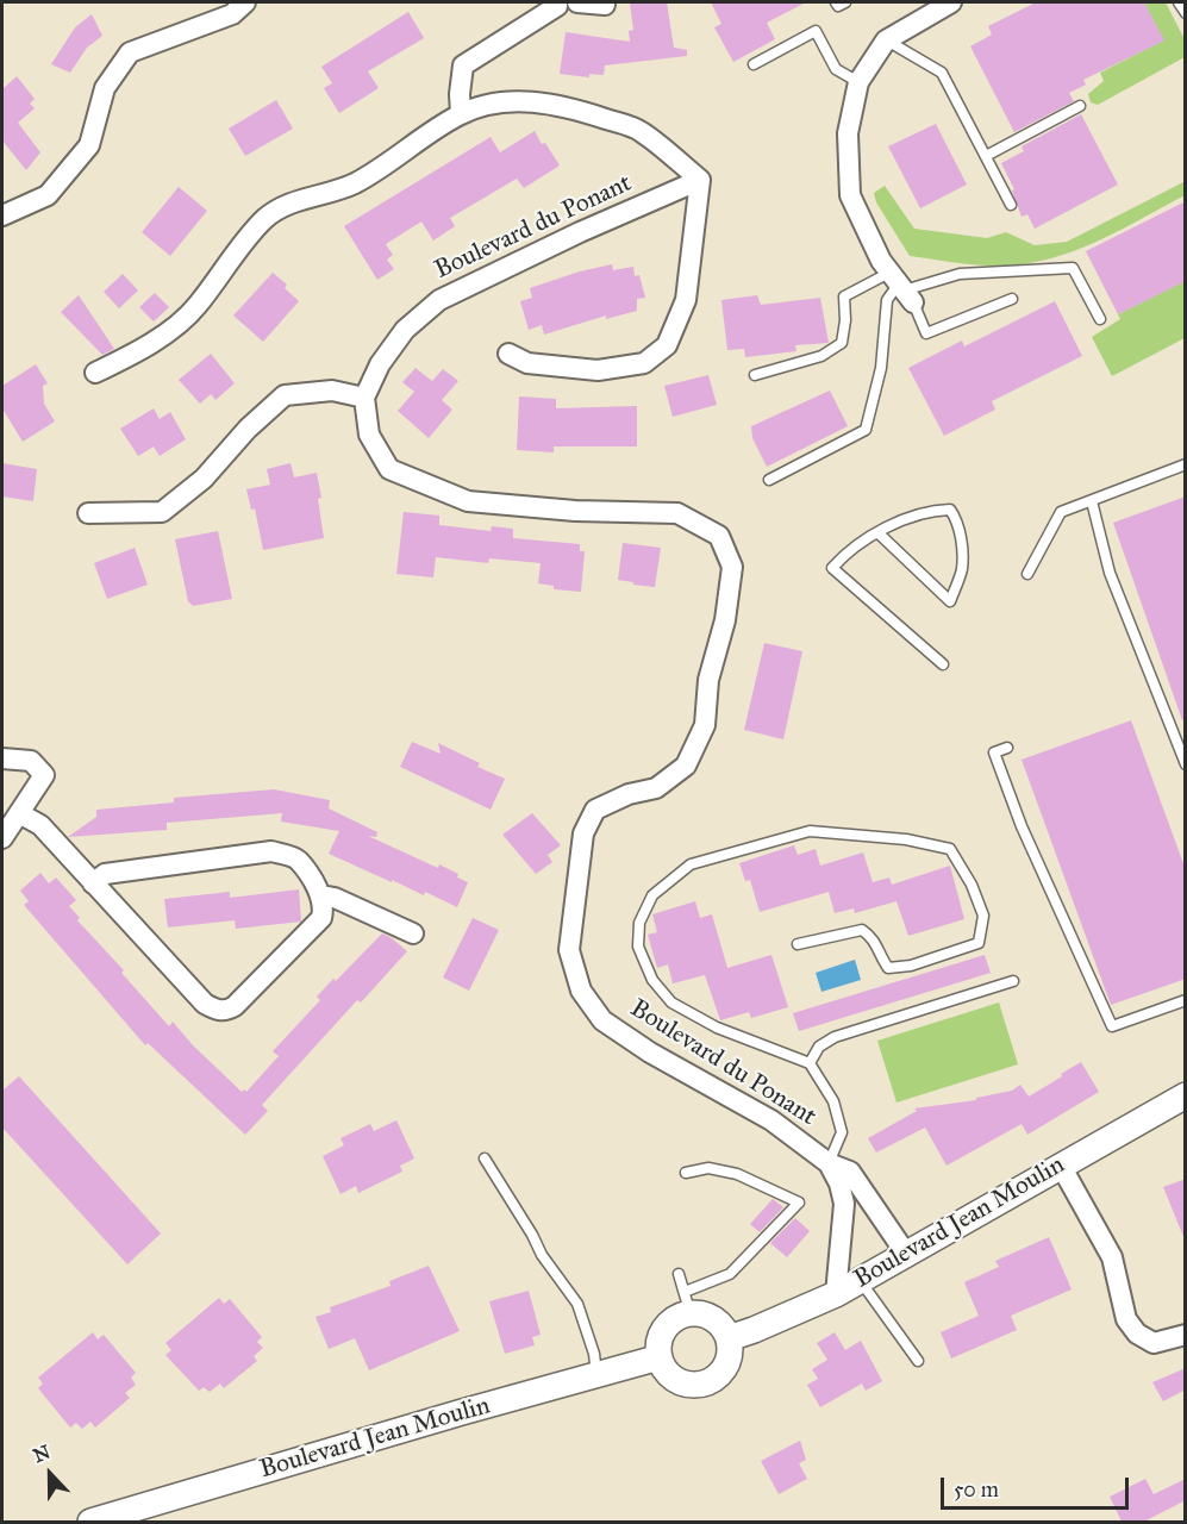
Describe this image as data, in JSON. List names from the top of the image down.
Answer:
{
  "streets": {
    "street": ["Boulevard du Ponant", "Boulevard Jean Moulin"]
  },
  "crossings": [
    ["Boulevard du Ponant", "Boulevard Jean Moulin"]
  ],
  "scale_bar": "50 m",
  "north": "top"
}
